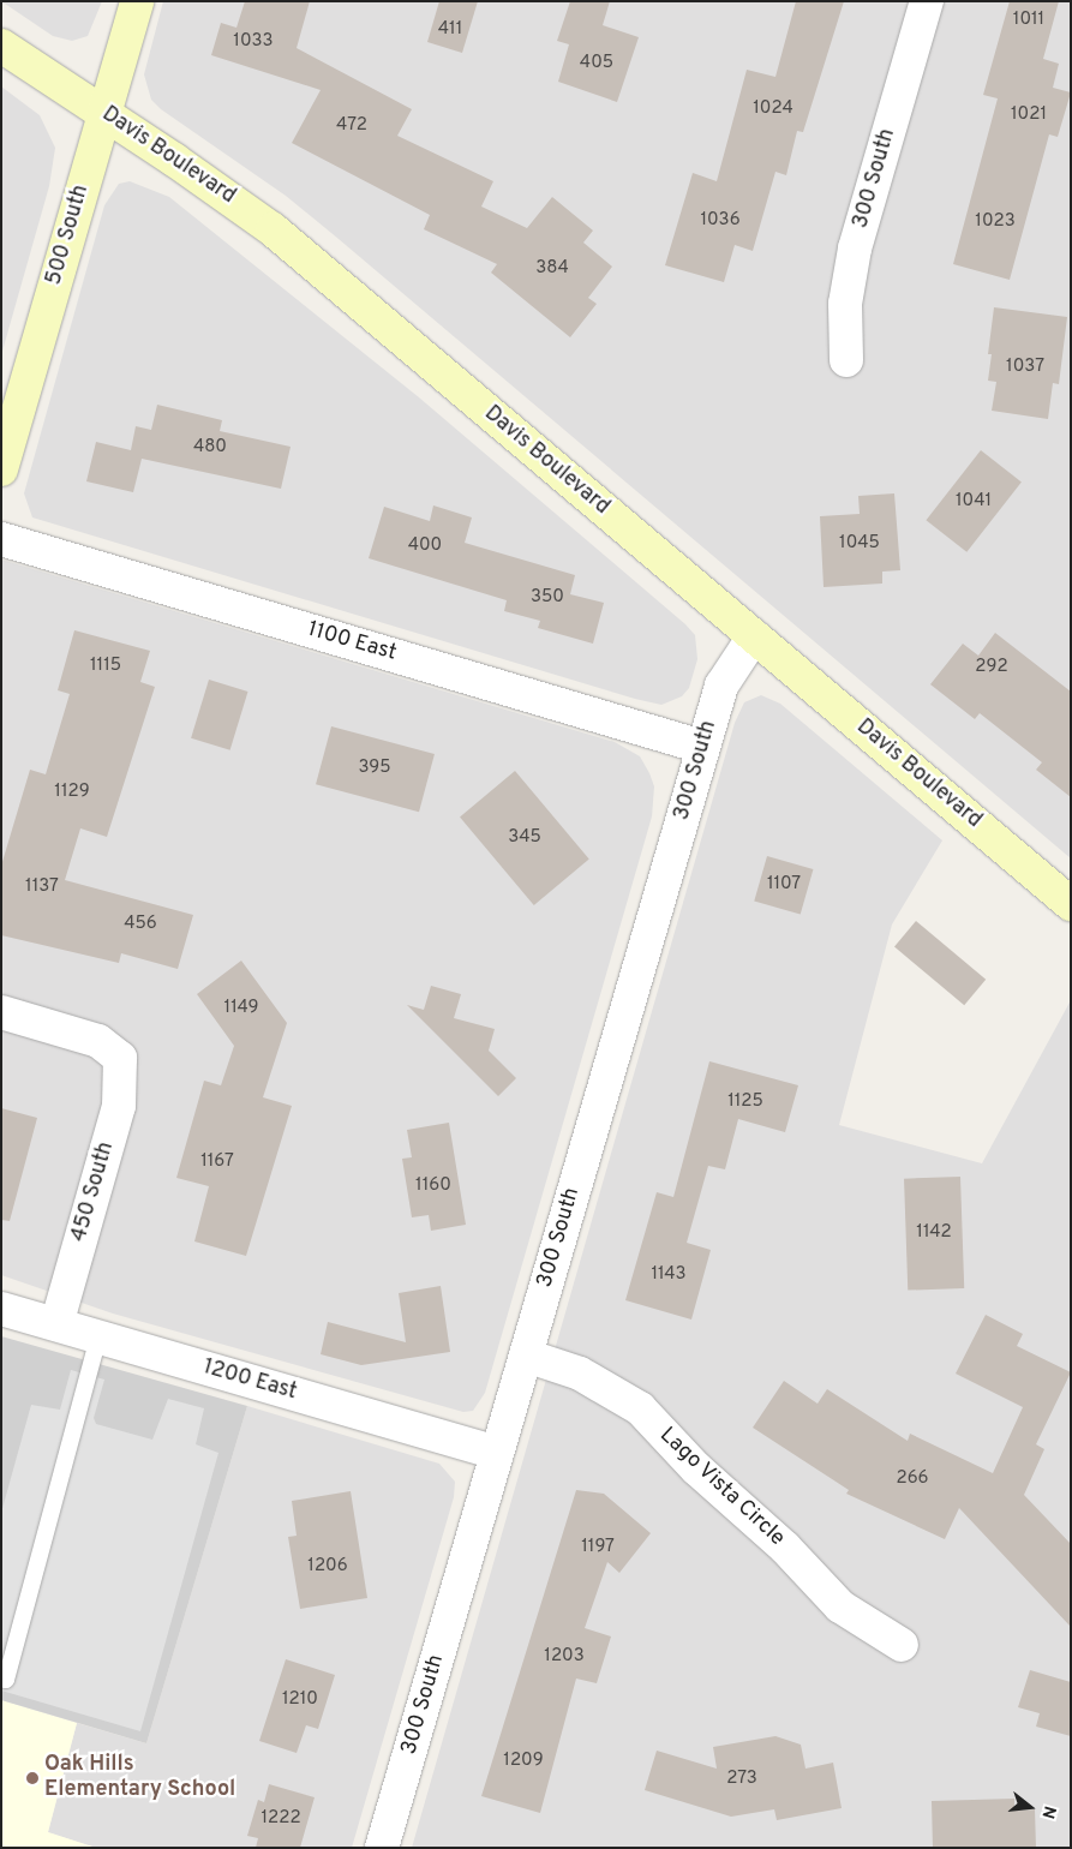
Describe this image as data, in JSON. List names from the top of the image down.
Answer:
{
  "streets": {
    "street": [
      "Davis Boulevard",
      "300 South",
      "500 South",
      "1100 East",
      "450 South",
      "1200 East",
      "Lago Vista Circle"
    ]
  },
  "crossings": [
    ["Davis Boulevard", "300 South"],
    ["Davis Boulevard", "500 South"],
    ["300 South", "1100 East"],
    ["300 South", "1200 East"],
    ["300 South", "Lago Vista Circle"],
    ["450 South", "1200 East"]
  ],
  "places": ["Oak Hills Elementary School"],
  "house_numbers": [
    "1011",
    "411",
    "1033",
    "405",
    "1024",
    "1021",
    "472",
    "1036",
    "1023",
    "384",
    "1037",
    "480",
    "1041",
    "1045",
    "400",
    "350",
    "1115",
    "292",
    "395",
    "1129",
    "345",
    "1107",
    "1137",
    "456",
    "1149",
    "1125",
    "1167",
    "1160",
    "1142",
    "1143",
    "266",
    "1197",
    "1206",
    "1203",
    "1210",
    "1209",
    "273",
    "1222"
  ],
  "north": "right"
}
